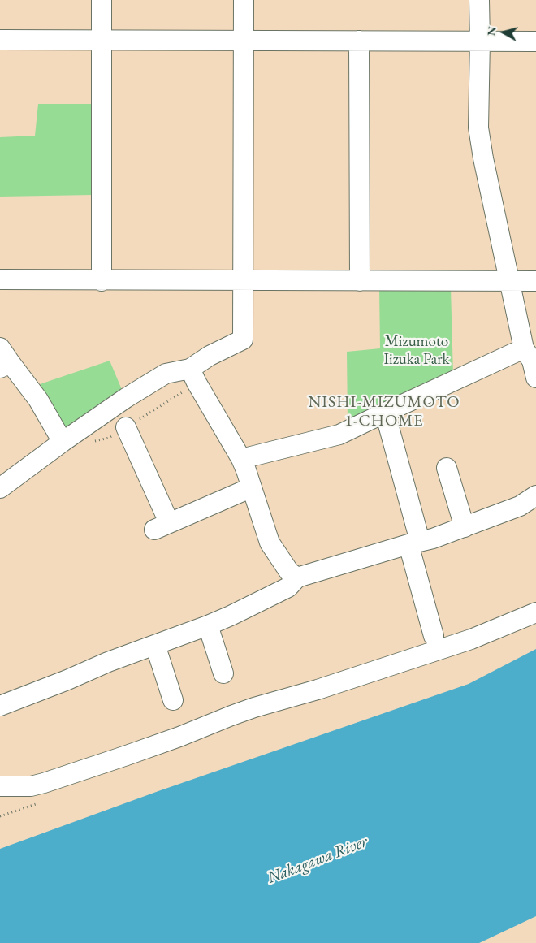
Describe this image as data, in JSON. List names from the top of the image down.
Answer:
{
  "districts": ["NISHI-MIZUMOTO 1-CHOME"],
  "water": ["Nakagawa River"],
  "parks": ["Mizumoto Iizuka Park"],
  "north": "left"
}
